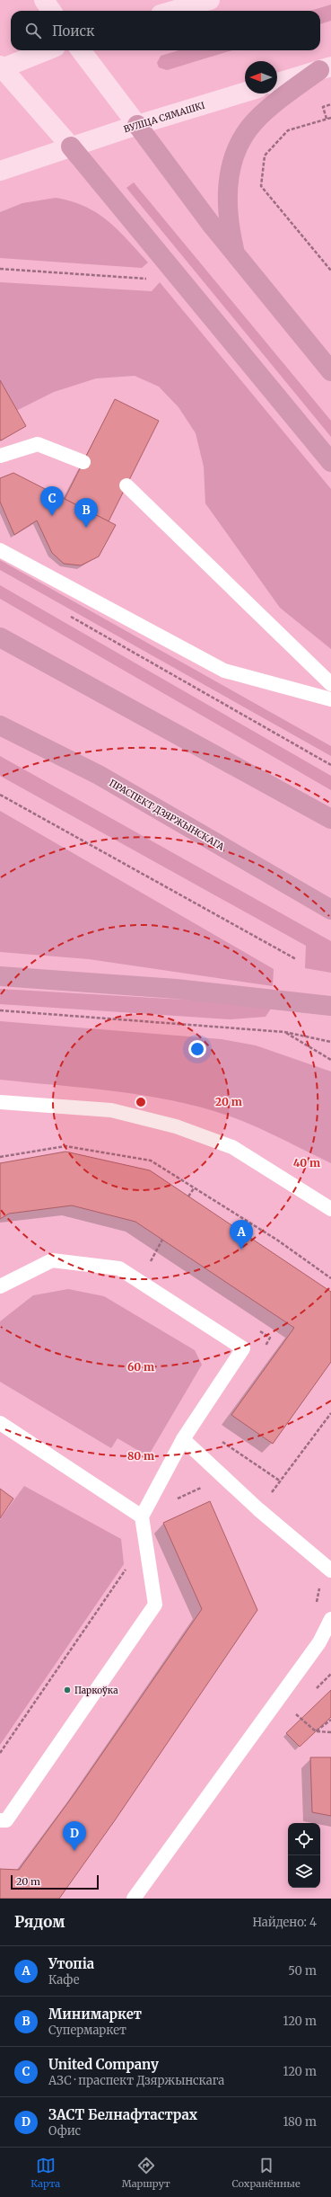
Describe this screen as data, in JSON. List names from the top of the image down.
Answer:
{
  "streets": {
    "main road": ["ВУЛІЦА СЯМАШКІ", "ПРАСПЕКТ ДЗЯРЖЫНСКАГА"]
  },
  "places": ["Паркоўка"],
  "scale_bar": "20 m",
  "north": "left",
  "page": {
    "search": "Поиск",
    "pins": [
      "C",
      "B",
      "A",
      "D"
    ],
    "scale": "20 m",
    "heading": ["Рядом", "Найдено: 4"],
    "list": [
      {
        "mark": "A",
        "name": "Утопiа",
        "note": "Кафе",
        "value": "50 m"
      },
      {
        "mark": "B",
        "name": "Минимаркет",
        "note": "Супермаркет",
        "value": "120 m"
      },
      {
        "mark": "C",
        "name": "United Company",
        "note": "АЗС · праспект Дзяржынскага",
        "value": "120 m"
      },
      {
        "mark": "D",
        "name": "ЗАСТ Белнафтастрах",
        "note": "Офис",
        "value": "180 m"
      }
    ],
    "nav": ["Карта", "Маршрут", "Сохранённые"]
  },
  "rings": [
    "20 m",
    "40 m",
    "60 m",
    "80 m"
  ]
}
